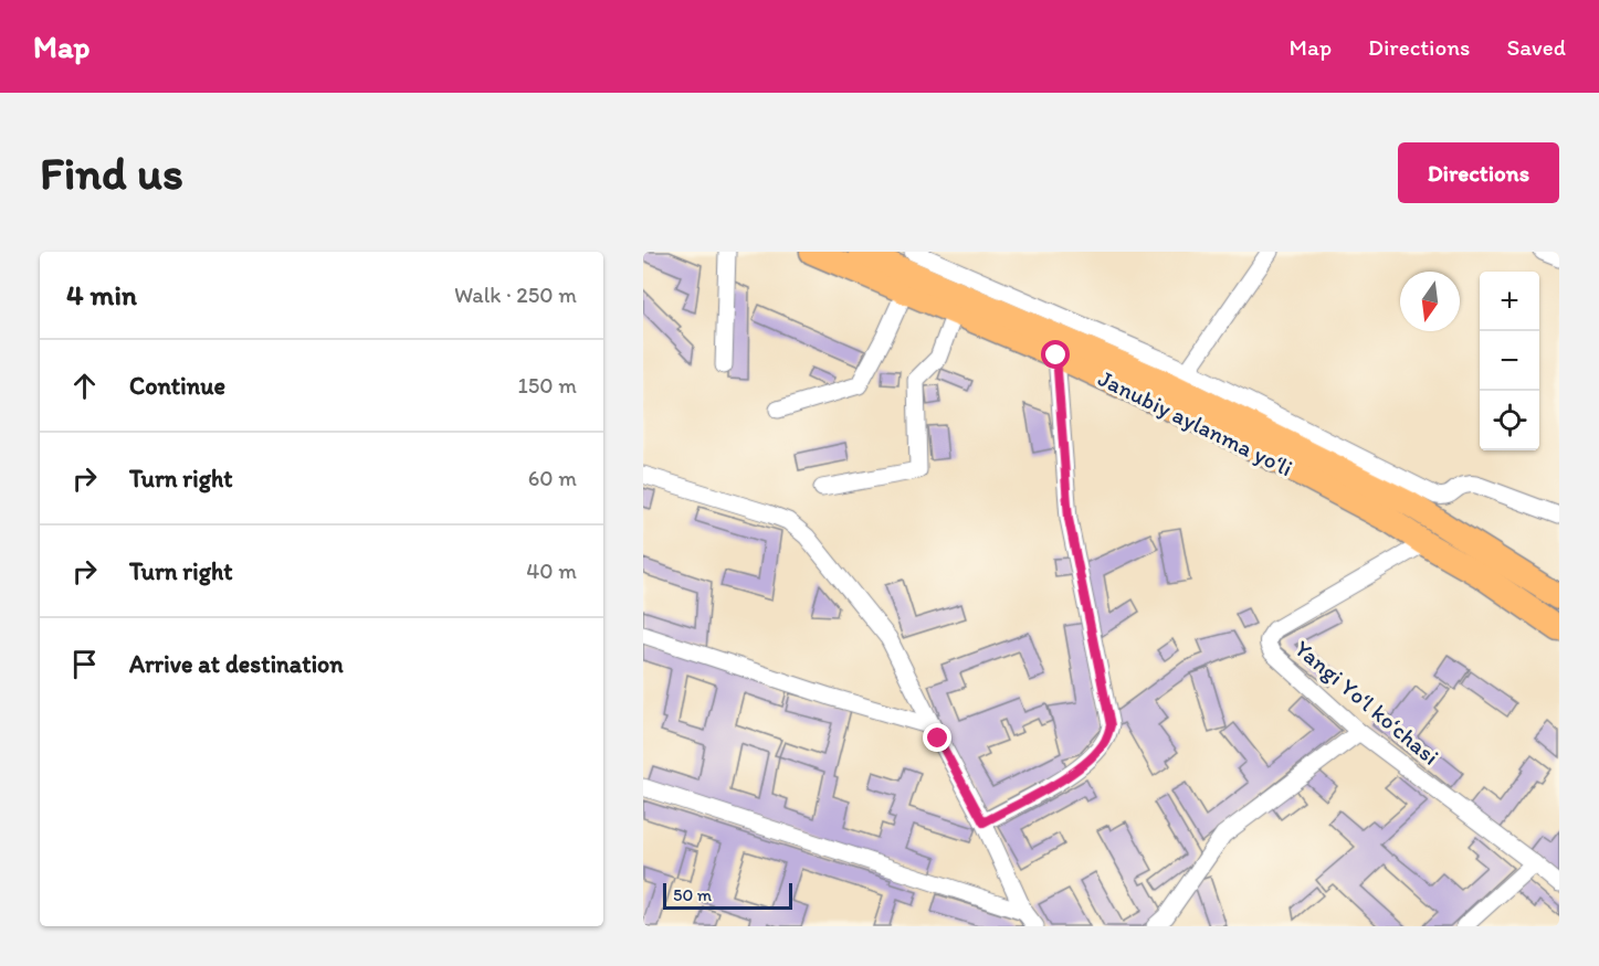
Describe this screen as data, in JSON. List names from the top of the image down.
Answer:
{
  "streets": {
    "highway": ["Janubiy aylanma yoʻli"],
    "street": ["Yangi Yoʻl koʻchasi"]
  },
  "crossings": [
    ["Janubiy aylanma yoʻli", "Yangi Yoʻl koʻchasi"]
  ],
  "scale_bar": "50 m",
  "north": "bottom",
  "page": {
    "header": "Map",
    "nav": ["Map", "Directions", "Saved"],
    "buttons": "Directions",
    "title": "Find us",
    "heading": ["4 min", "Walk · 250 m"],
    "map_buttons": ["+", "−"],
    "list": [
      ["Continue", "150 m"],
      ["Turn right", "60 m"],
      ["Turn right", "40 m"],
      "Arrive at destination"
    ],
    "scale": "50 m"
  }
}
